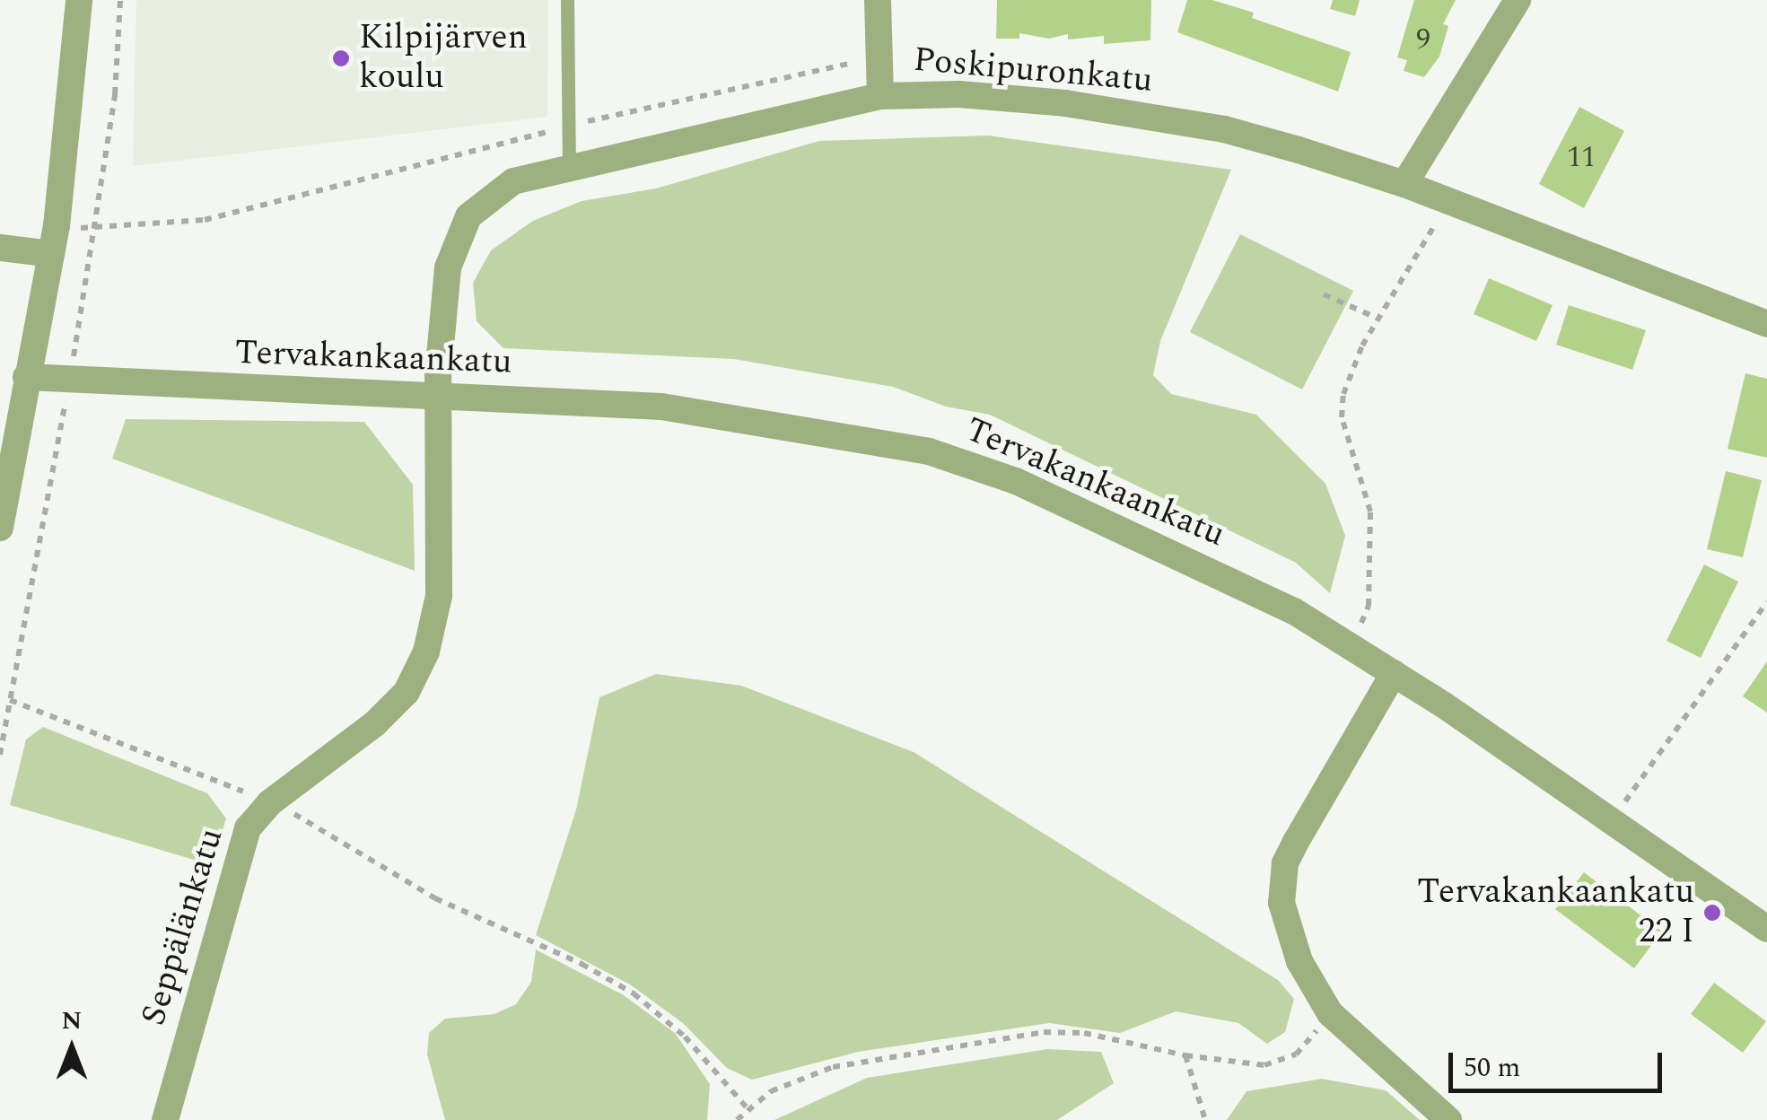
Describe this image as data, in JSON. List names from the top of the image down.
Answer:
{
  "streets": {
    "street": ["Poskipuronkatu", "Tervakankaankatu", "Seppälänkatu"]
  },
  "crossings": [
    ["Poskipuronkatu", "Tervakankaankatu"],
    ["Poskipuronkatu", "Seppälänkatu"],
    ["Tervakankaankatu", "Seppälänkatu"]
  ],
  "places": ["Kilpijärven koulu", "Tervakankaankatu 22 I"],
  "house_numbers": ["9", "11"],
  "scale_bar": "50 m",
  "north": "top"
}
